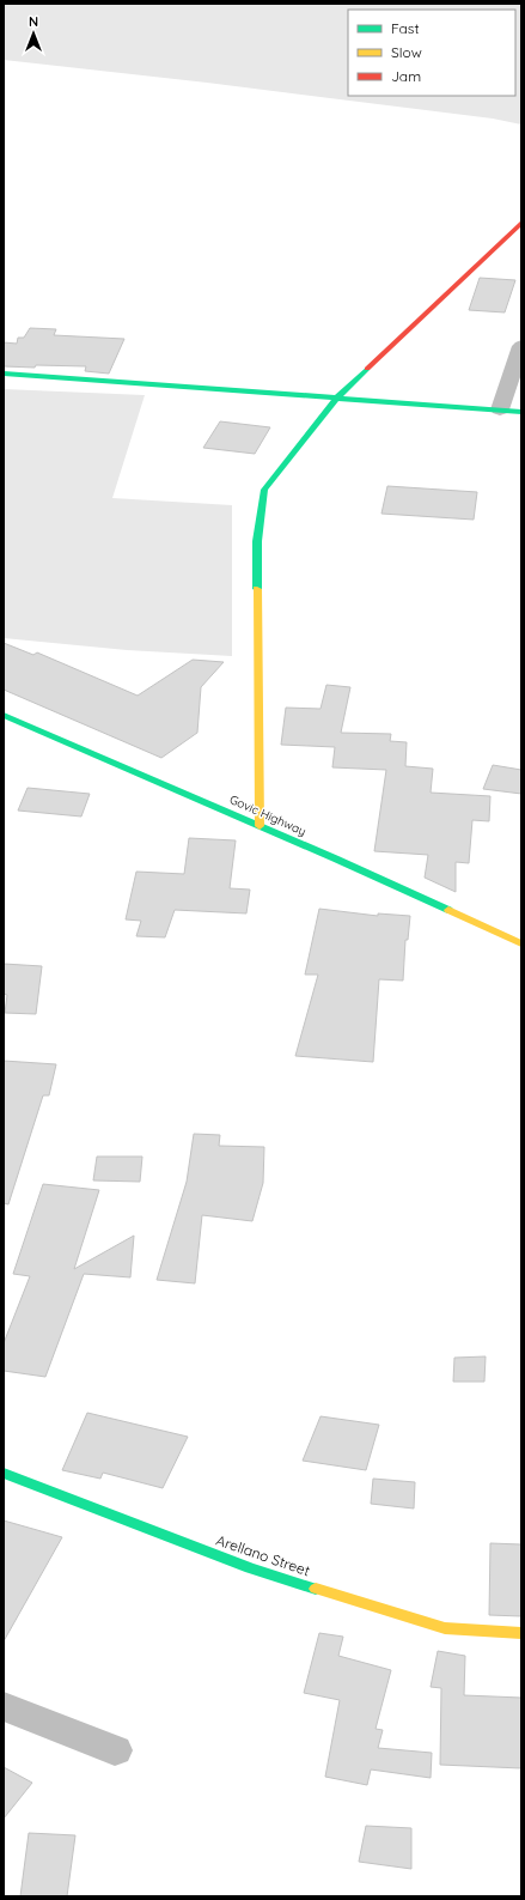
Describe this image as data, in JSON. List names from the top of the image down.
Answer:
{
  "streets": {
    "street": ["Govic Highway", "Arellano Street"]
  },
  "legend": ["Fast", "Slow", "Jam"],
  "north": "top"
}
